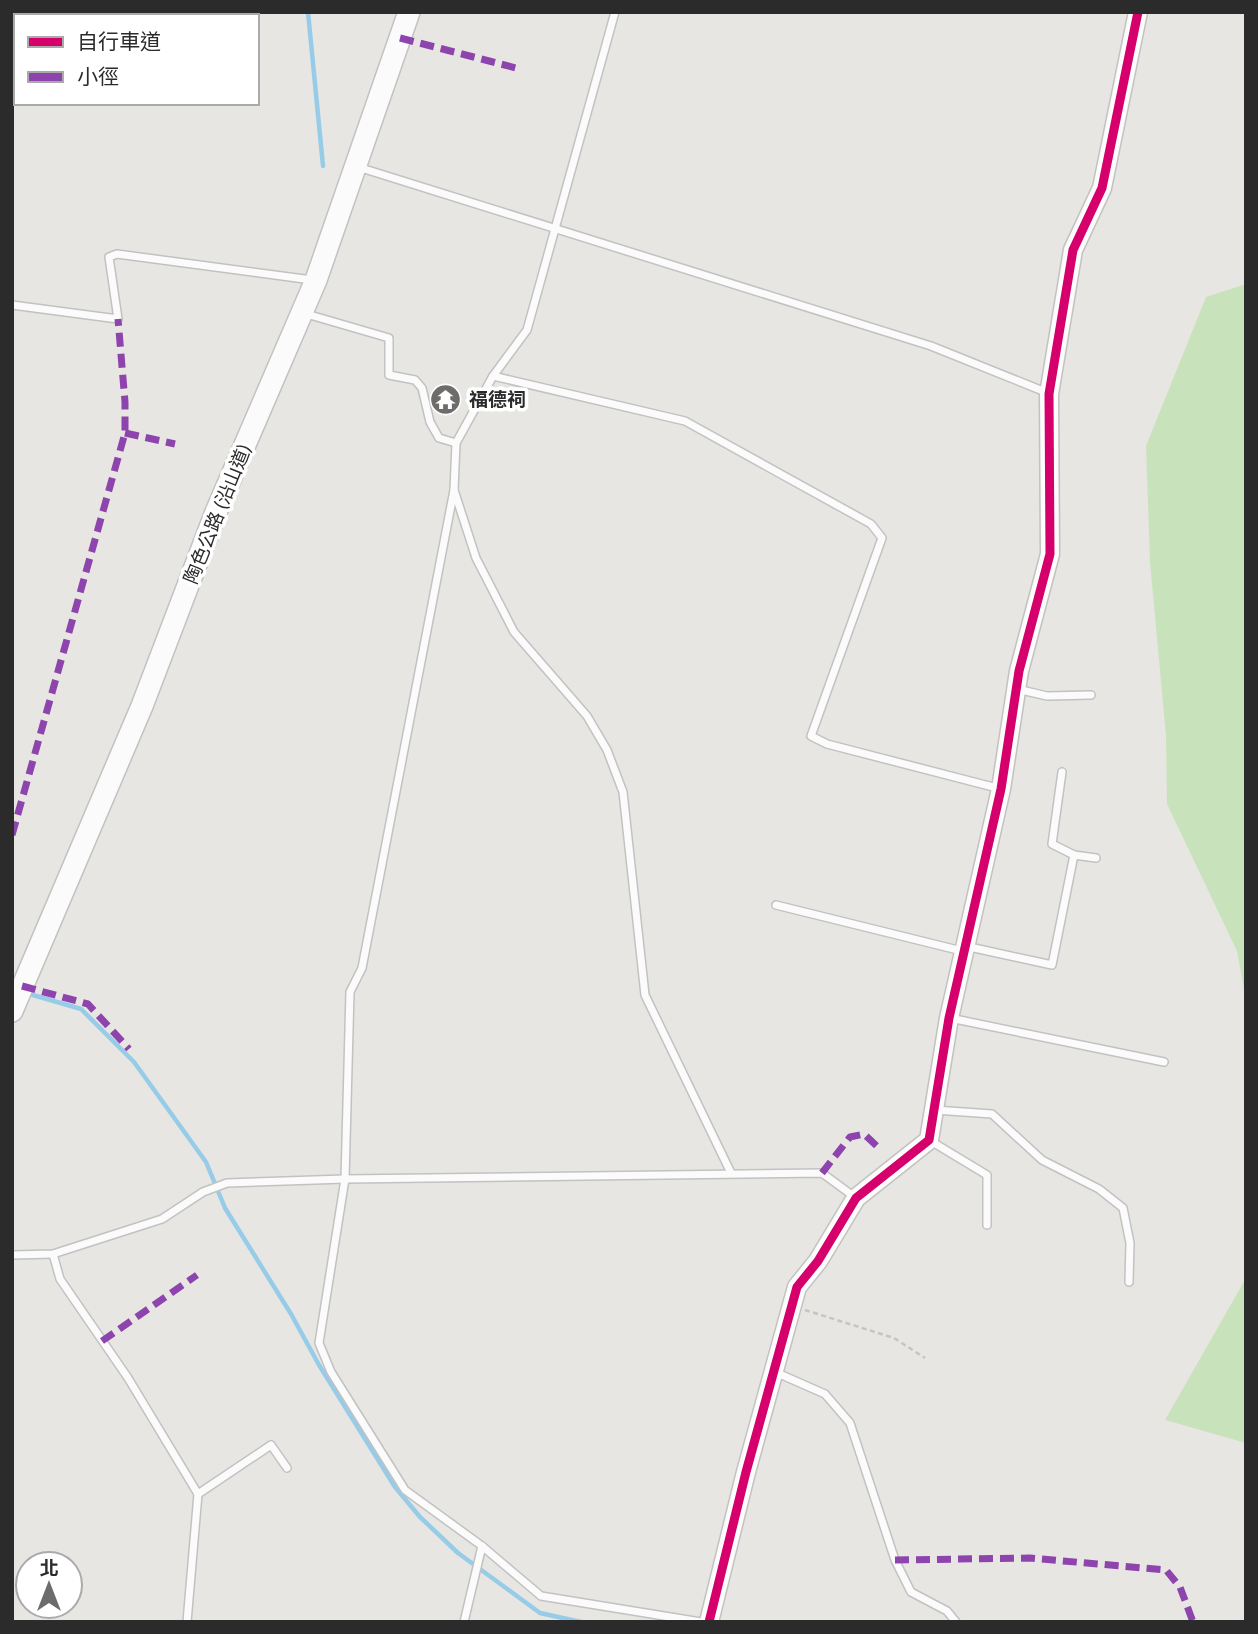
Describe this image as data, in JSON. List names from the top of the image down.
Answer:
{
  "streets": {
    "main road": ["陶色公路 (沿山道)"]
  },
  "places": {
    "temple": ["福德祠"]
  },
  "legend": ["自行車道", "小徑"],
  "north": "top"
}
